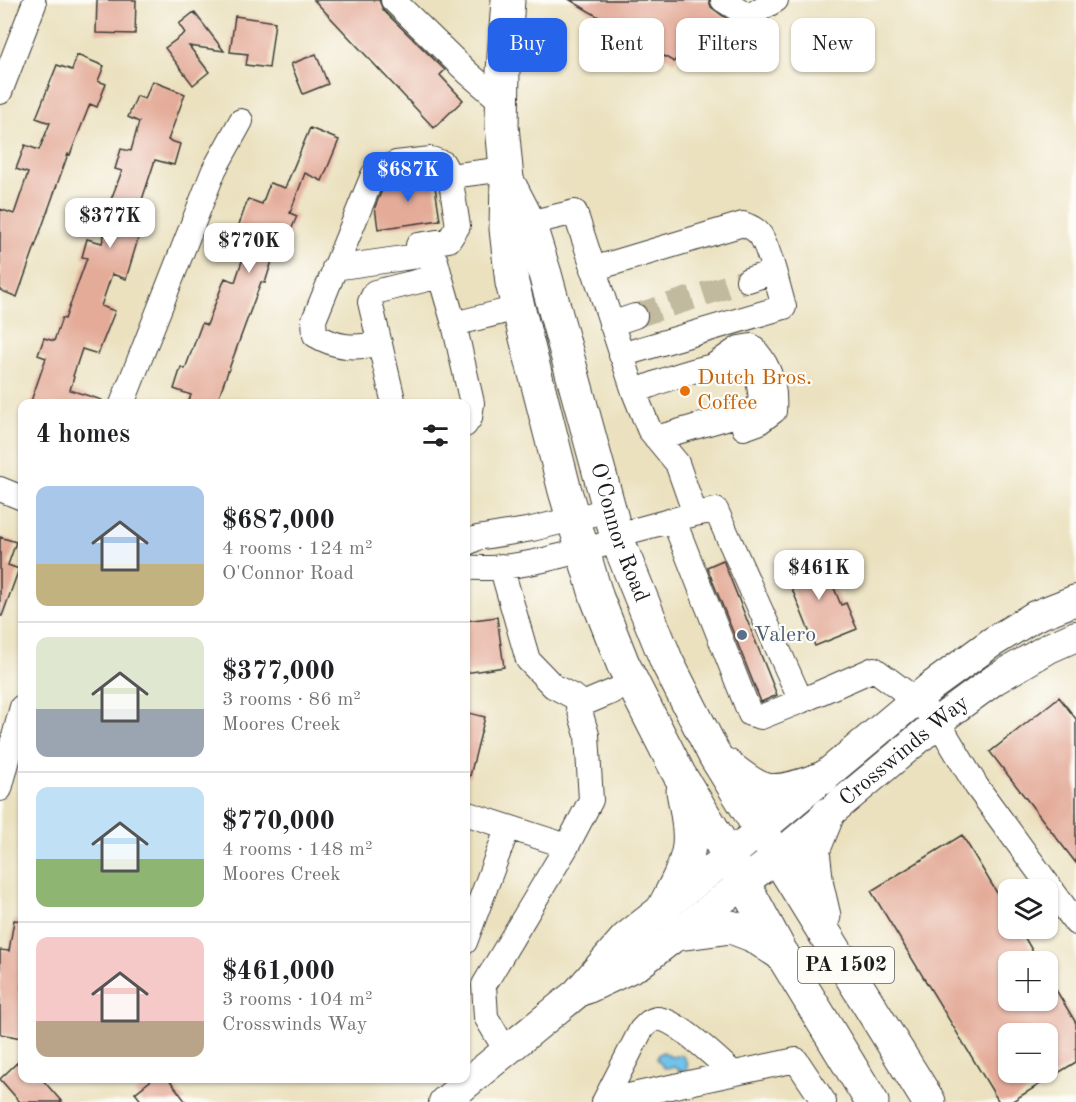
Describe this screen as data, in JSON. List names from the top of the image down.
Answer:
{
  "streets": {
    "highway": ["O'Connor Road", "PA 1502"],
    "main road": ["Crosswinds Way"]
  },
  "crossings": [
    ["O'Connor Road", "Crosswinds Way"],
    ["O'Connor Road", "PA 1502"],
    ["Crosswinds Way", "PA 1502"]
  ],
  "places": ["Dutch Bros. Coffee", "Valero"],
  "page": {
    "chip": [
      "Buy",
      "Rent",
      "Filters",
      "New"
    ],
    "price": [
      "$687K",
      "$377K",
      "$770K",
      "$461K"
    ],
    "heading": "4 homes",
    "list": [
      {
        "name": "$687,000",
        "note": "4 rooms · 124 m² · O'Connor Road"
      },
      {
        "name": "$377,000",
        "note": "3 rooms · 86 m² · Moores Creek"
      },
      {
        "name": "$770,000",
        "note": "4 rooms · 148 m² · Moores Creek"
      },
      {
        "name": "$461,000",
        "note": "3 rooms · 104 m² · Crosswinds Way"
      }
    ],
    "map_buttons": ["+", "−"]
  }
}
